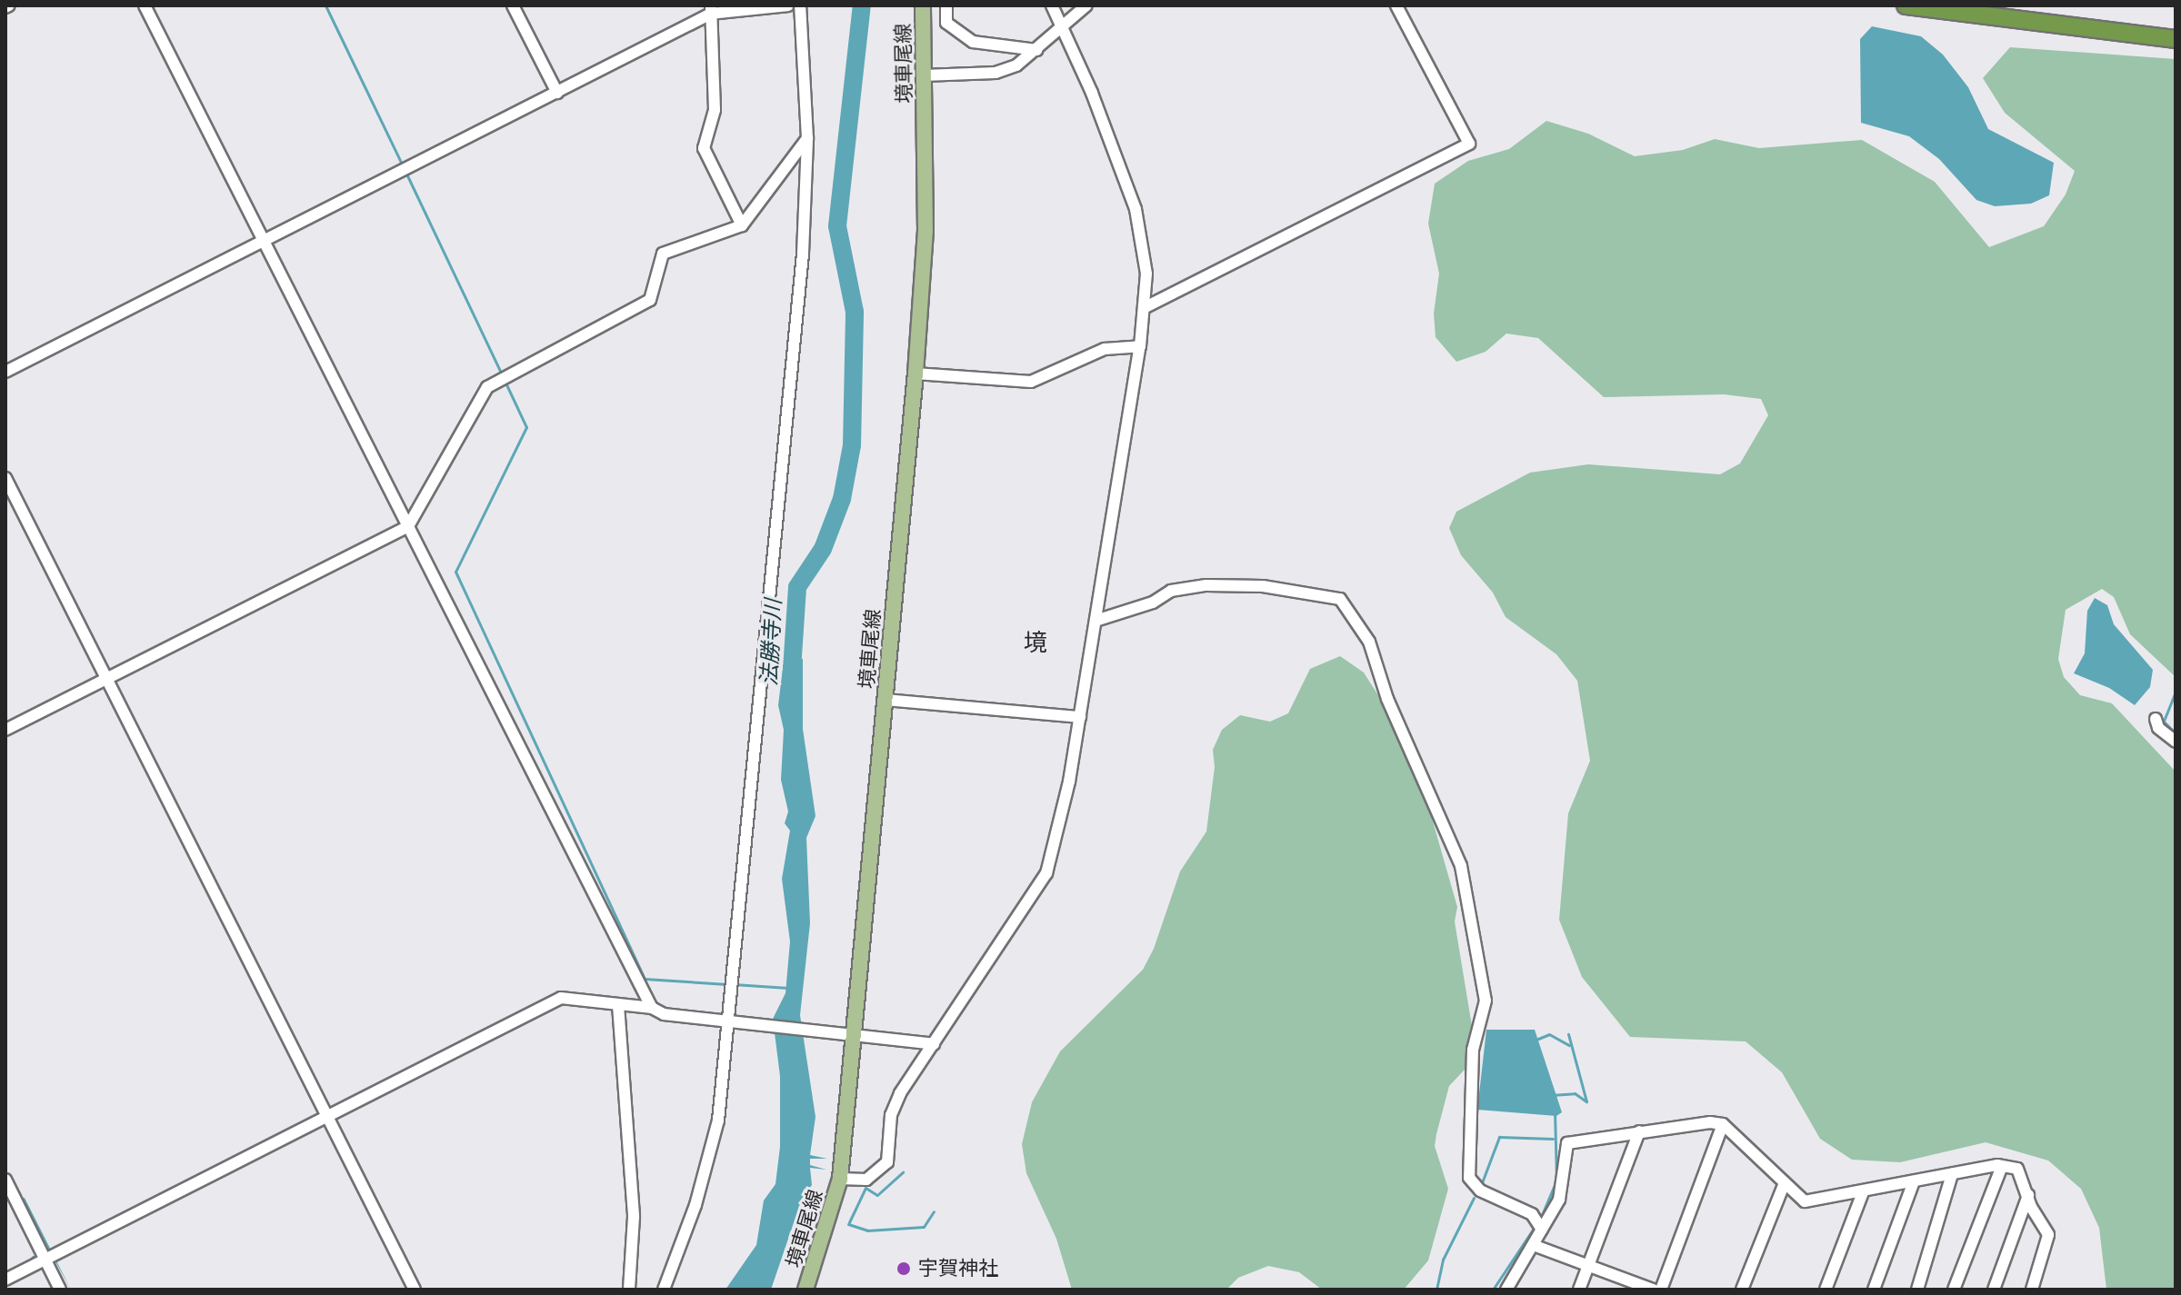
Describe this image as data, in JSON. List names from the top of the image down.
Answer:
{
  "streets": {
    "main road": ["境車尾線"]
  },
  "districts": ["境"],
  "water": ["法勝寺川"],
  "places": ["宇賀神社"]
}
